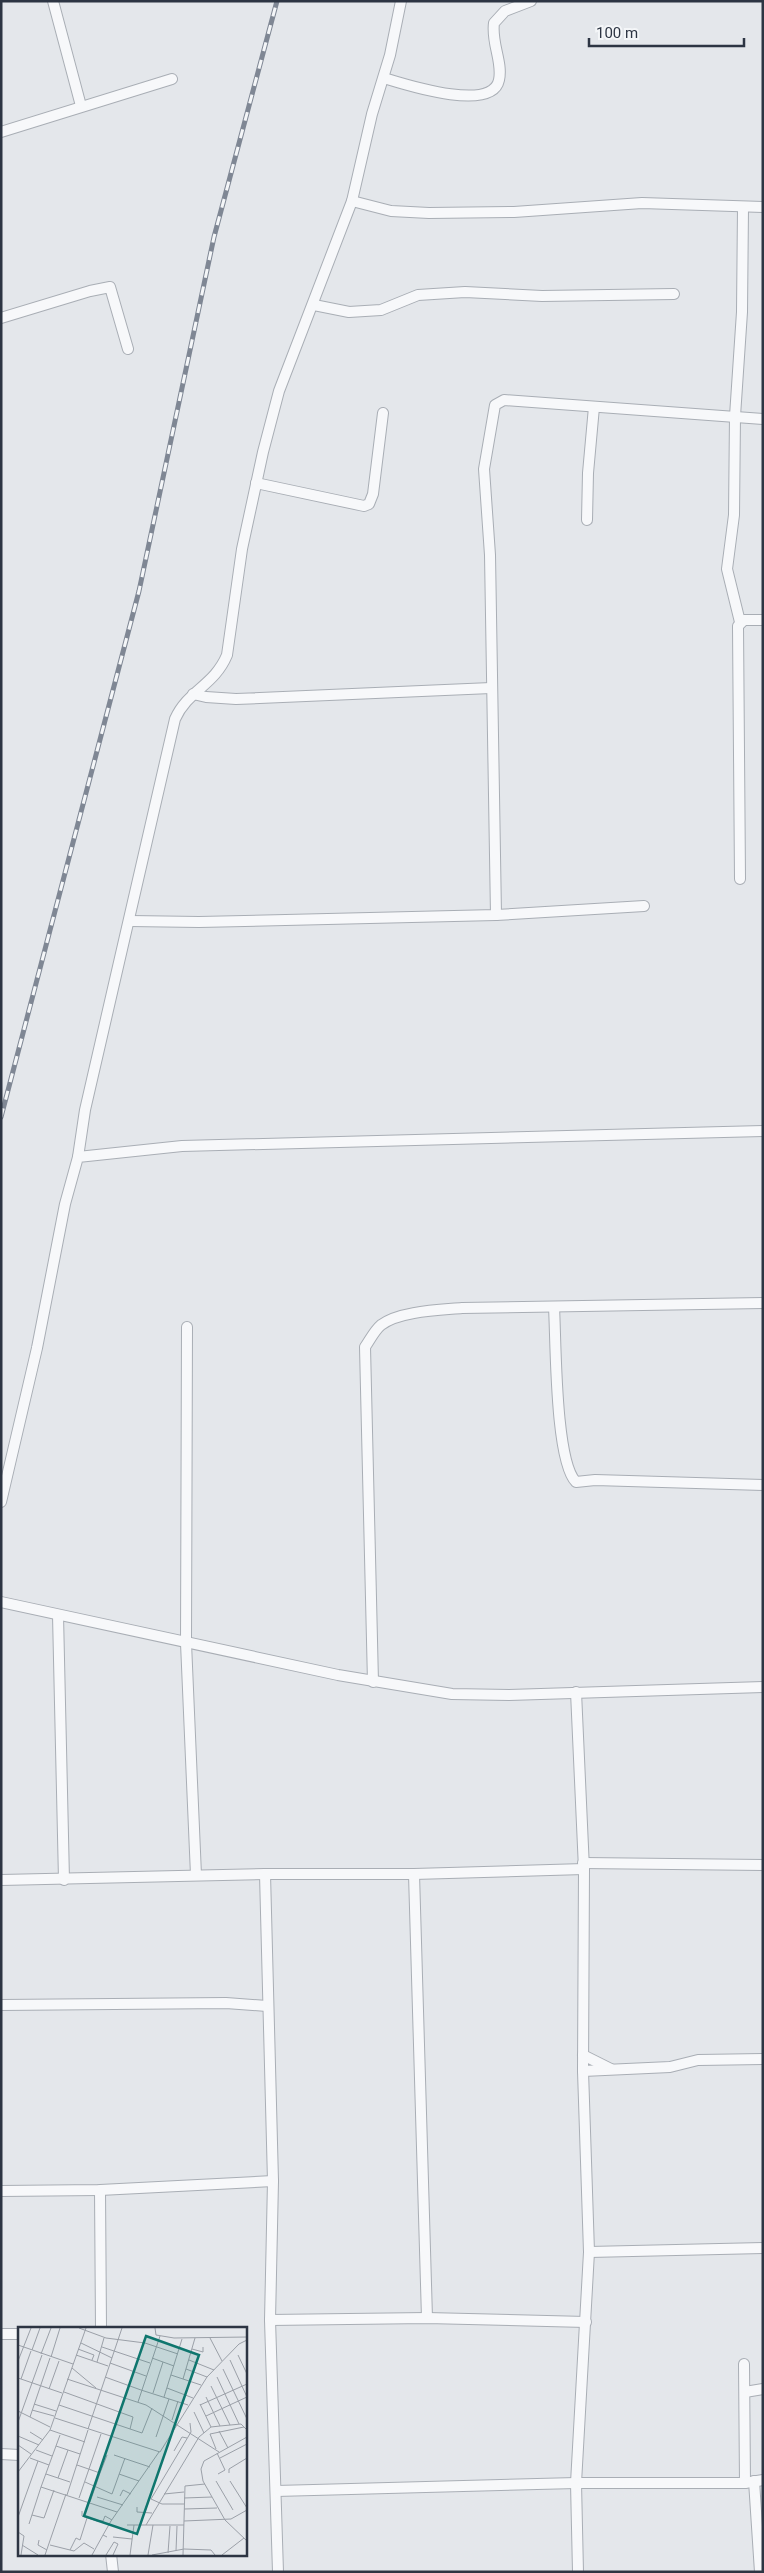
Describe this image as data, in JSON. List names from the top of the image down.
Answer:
{
  "scale_bar": "100 m"
}
